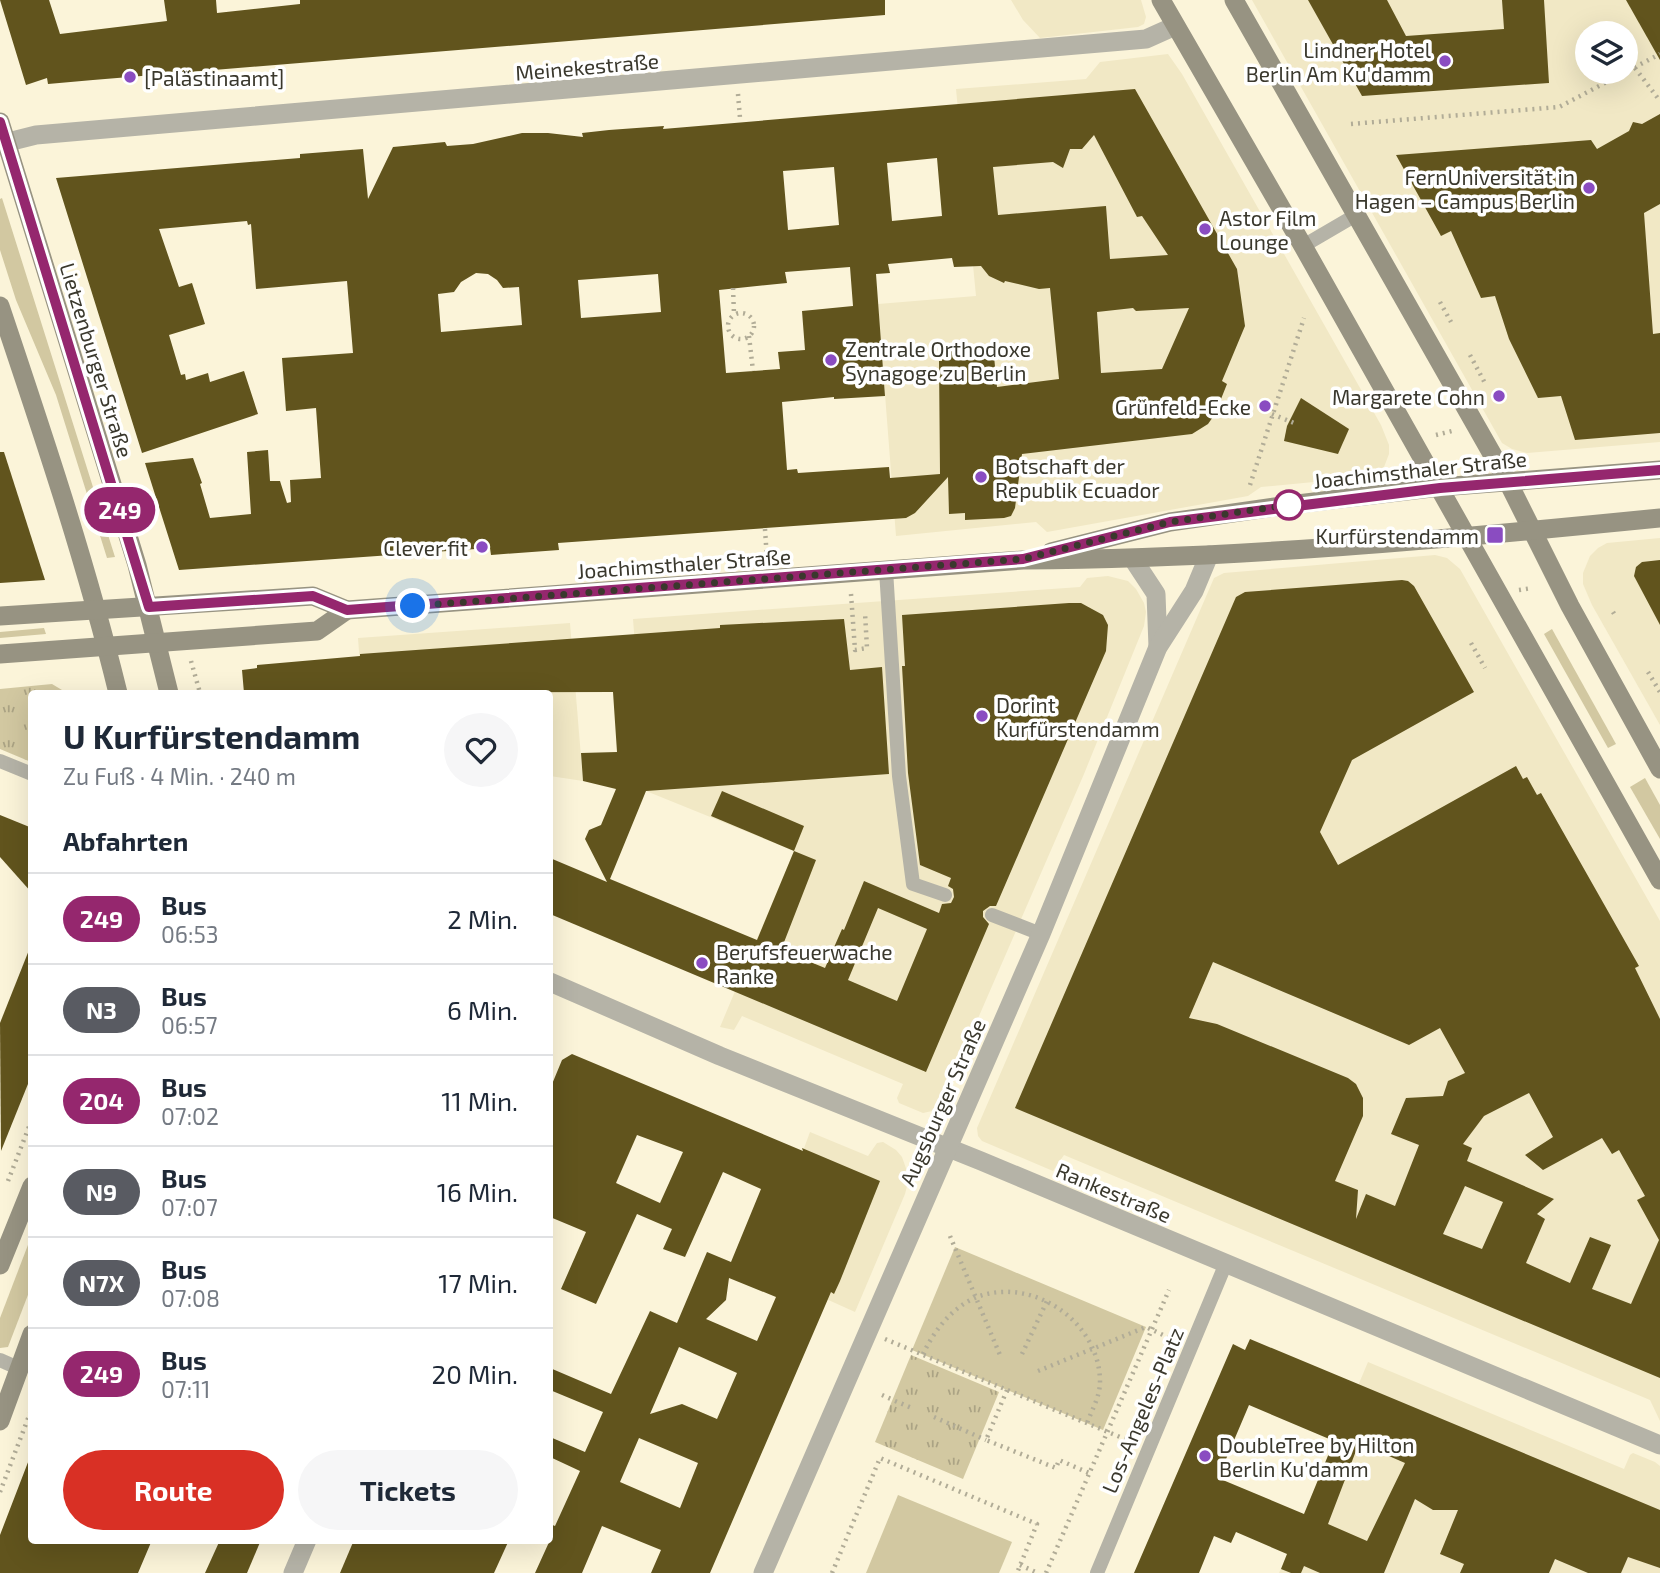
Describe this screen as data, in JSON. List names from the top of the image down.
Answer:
{
  "streets": {
    "main road": ["Lietzenburger Straße", "Joachimsthaler Straße"],
    "street": ["Meinekestraße", "Augsburger Straße", "Rankestraße"],
    "lane": ["Los-Angeles-Platz"]
  },
  "crossings": [
    ["Meinekestraße", "Lietzenburger Straße"],
    ["Lietzenburger Straße", "Joachimsthaler Straße"],
    ["Joachimsthaler Straße", "Augsburger Straße"],
    ["Augsburger Straße", "Rankestraße"],
    ["Rankestraße", "Los-Angeles-Platz"]
  ],
  "places": {
    "other": [
      "Lindner Hotel Berlin Am Ku'damm",
      "[Palästinaamt]",
      "FernUniversität in Hagen – Campus Berlin",
      "Astor Film Lounge",
      "Zentrale Orthodoxe Synagoge zu Berlin",
      "Margarete Cohn",
      "Grünfeld-Ecke",
      "Botschaft der Republik Ecuador",
      "Clever fit",
      "Dorint Kurfürstendamm",
      "Berufsfeuerwache Ranke",
      "DoubleTree by Hilton Berlin Ku'damm"
    ],
    "transit": ["Kurfürstendamm"]
  },
  "lines": ["bus line 249"],
  "page": {
    "on_map": "249",
    "heading": [
      ["U Kurfürstendamm", "Zu Fuß · 4 Min. · 240 m"],
      "Abfahrten"
    ],
    "list": [
      {
        "mark": "249",
        "name": "Bus",
        "note": "06:53",
        "value": "2 Min."
      },
      {
        "mark": "N3",
        "name": "Bus",
        "note": "06:57",
        "value": "6 Min."
      },
      {
        "mark": "204",
        "name": "Bus",
        "note": "07:02",
        "value": "11 Min."
      },
      {
        "mark": "N9",
        "name": "Bus",
        "note": "07:07",
        "value": "16 Min."
      },
      {
        "mark": "N7X",
        "name": "Bus",
        "note": "07:08",
        "value": "17 Min."
      },
      {
        "mark": "249",
        "name": "Bus",
        "note": "07:11",
        "value": "20 Min."
      }
    ],
    "buttons": ["Route", "Tickets"]
  }
}
